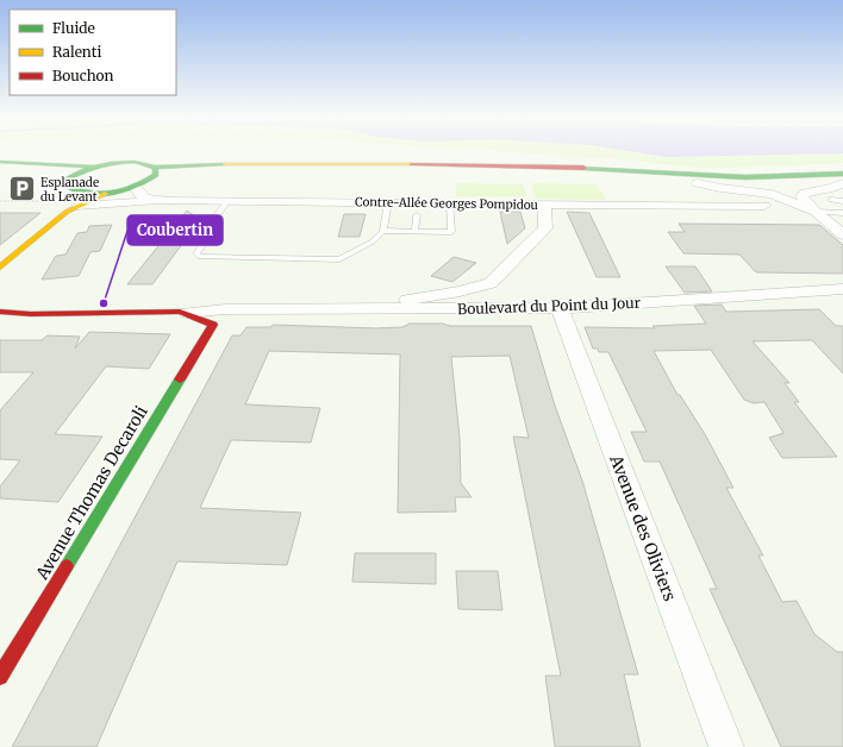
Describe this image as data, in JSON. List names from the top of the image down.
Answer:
{
  "streets": {
    "main road": ["Boulevard du Point du Jour", "Avenue Thomas Decaroli"],
    "street": ["Contre-Allée Georges Pompidou", "Avenue des Oliviers"]
  },
  "crossings": [
    ["Boulevard du Point du Jour", "Avenue Thomas Decaroli"],
    ["Boulevard du Point du Jour", "Avenue des Oliviers"]
  ],
  "places": {
    "parking": ["Esplanade du Levant"],
    "other": ["Coubertin"]
  },
  "legend": ["Fluide", "Ralenti", "Bouchon"]
}
